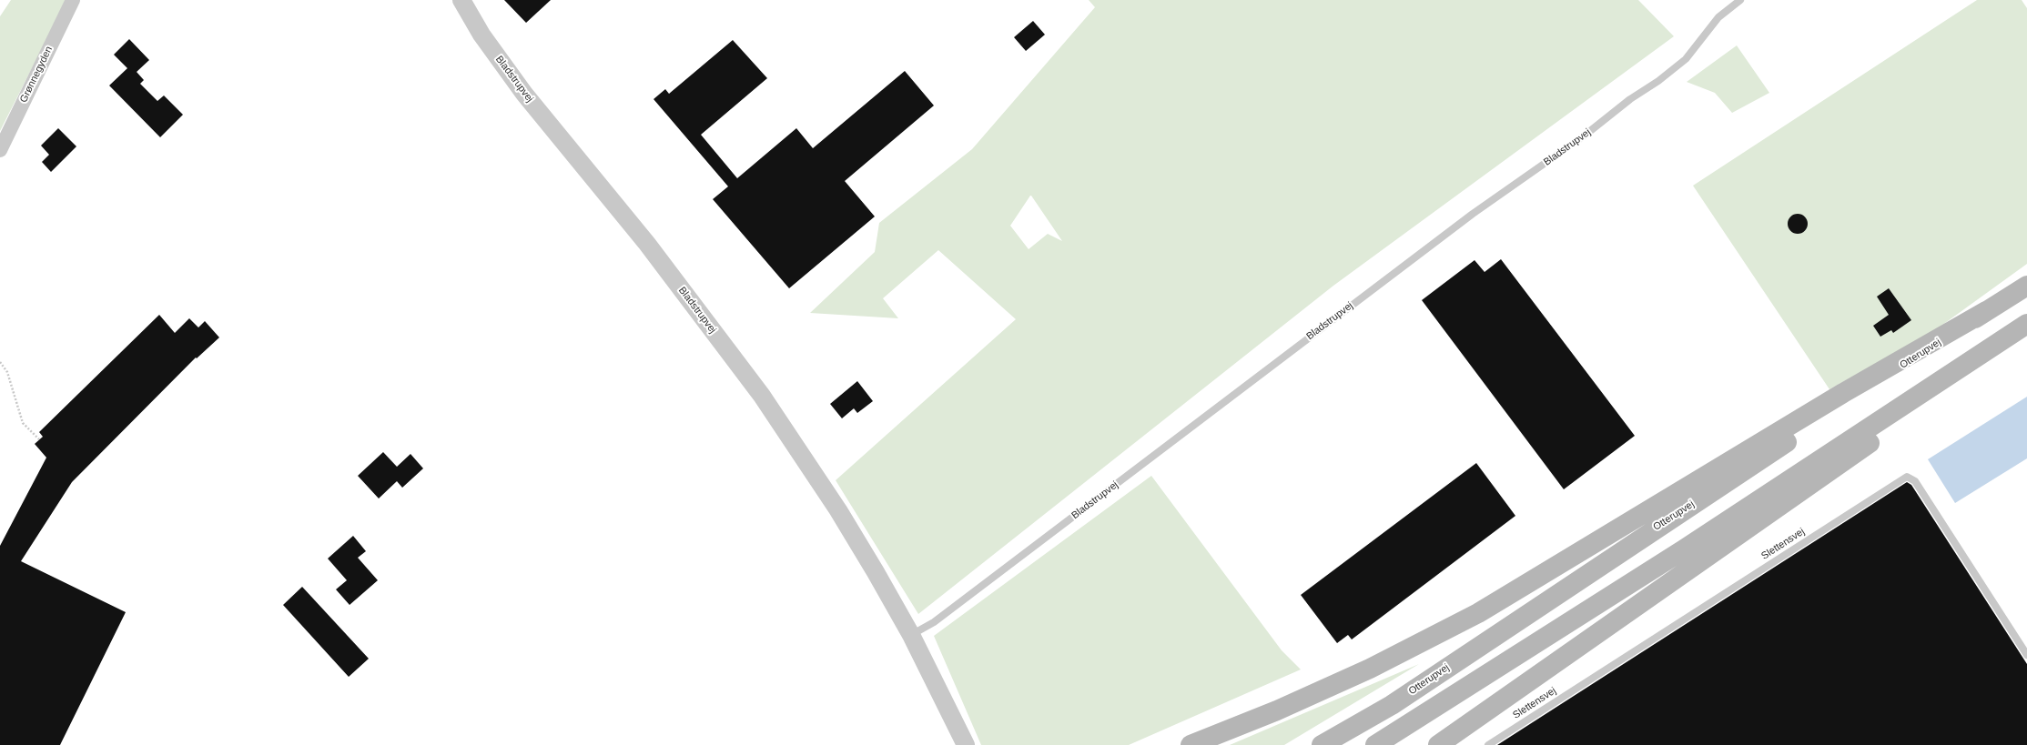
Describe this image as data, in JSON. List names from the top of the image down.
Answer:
{
  "streets": {
    "main road": ["Otterupvej"],
    "street": ["Grønnegyden", "Bladstrupvej"],
    "lane": ["Slettensvej"]
  }
}
